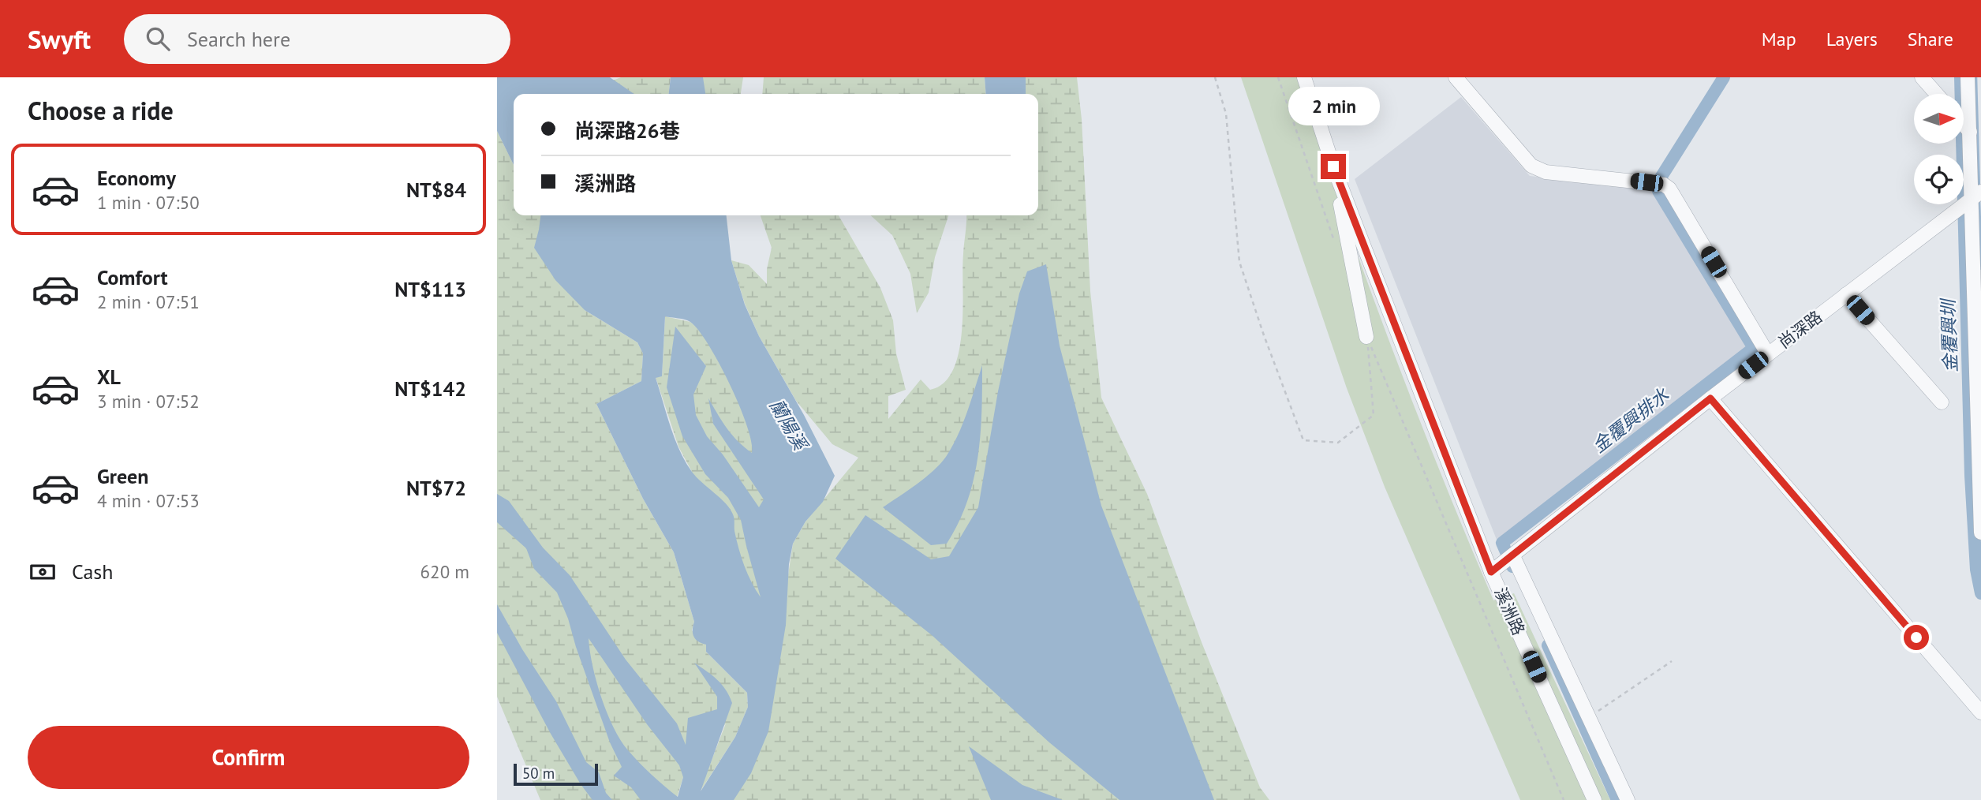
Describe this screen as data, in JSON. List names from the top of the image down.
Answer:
{
  "streets": {
    "street": ["尚深路", "溪洲路"]
  },
  "crossings": [
    ["尚深路", "溪洲路"]
  ],
  "water": ["金覆興圳", "金覆興排水", "蘭陽溪"],
  "scale_bar": "50 m",
  "north": "right",
  "page": {
    "header": "Swyft",
    "search": "Search here",
    "nav": ["Map", "Layers", "Share"],
    "heading": "Choose a ride",
    "bubble": "2 min",
    "banner": ["尚深路26巷", "溪洲路"],
    "list": [
      {
        "name": "Economy",
        "note": "1 min · 07:50",
        "value": "NT$84"
      },
      {
        "name": "Comfort",
        "note": "2 min · 07:51",
        "value": "NT$113"
      },
      {
        "name": "XL",
        "note": "3 min · 07:52",
        "value": "NT$142"
      },
      {
        "name": "Green",
        "note": "4 min · 07:53",
        "value": "NT$72"
      }
    ],
    "pay": ["Cash", "620 m"],
    "buttons": "Confirm",
    "scale": "50 m"
  }
}
